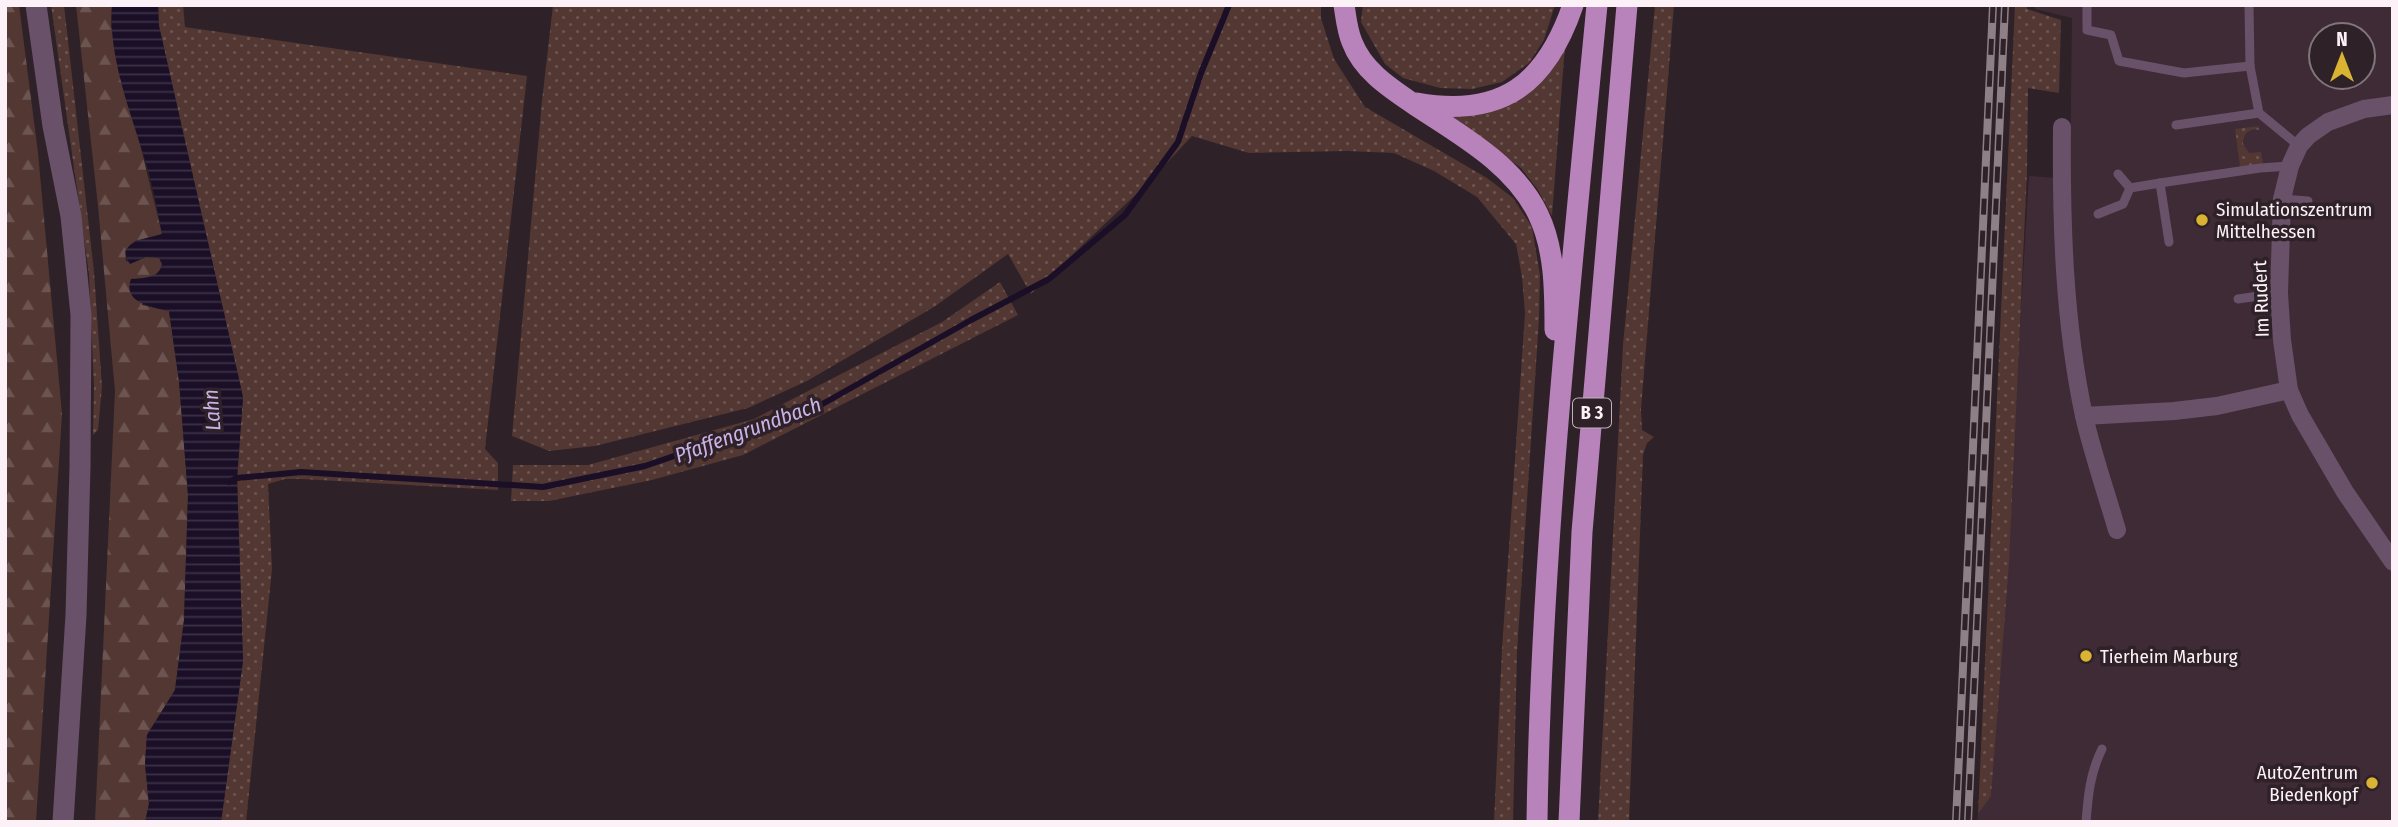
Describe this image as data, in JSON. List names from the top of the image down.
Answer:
{
  "streets": {
    "highway": ["B 3"],
    "street": ["Im Rudert"]
  },
  "water": ["Lahn", "Pfaffengrundbach"],
  "places": ["Simulationszentrum Mittelhessen", "Tierheim Marburg", "AutoZentrum Biedenkopf"],
  "north": "top"
}
